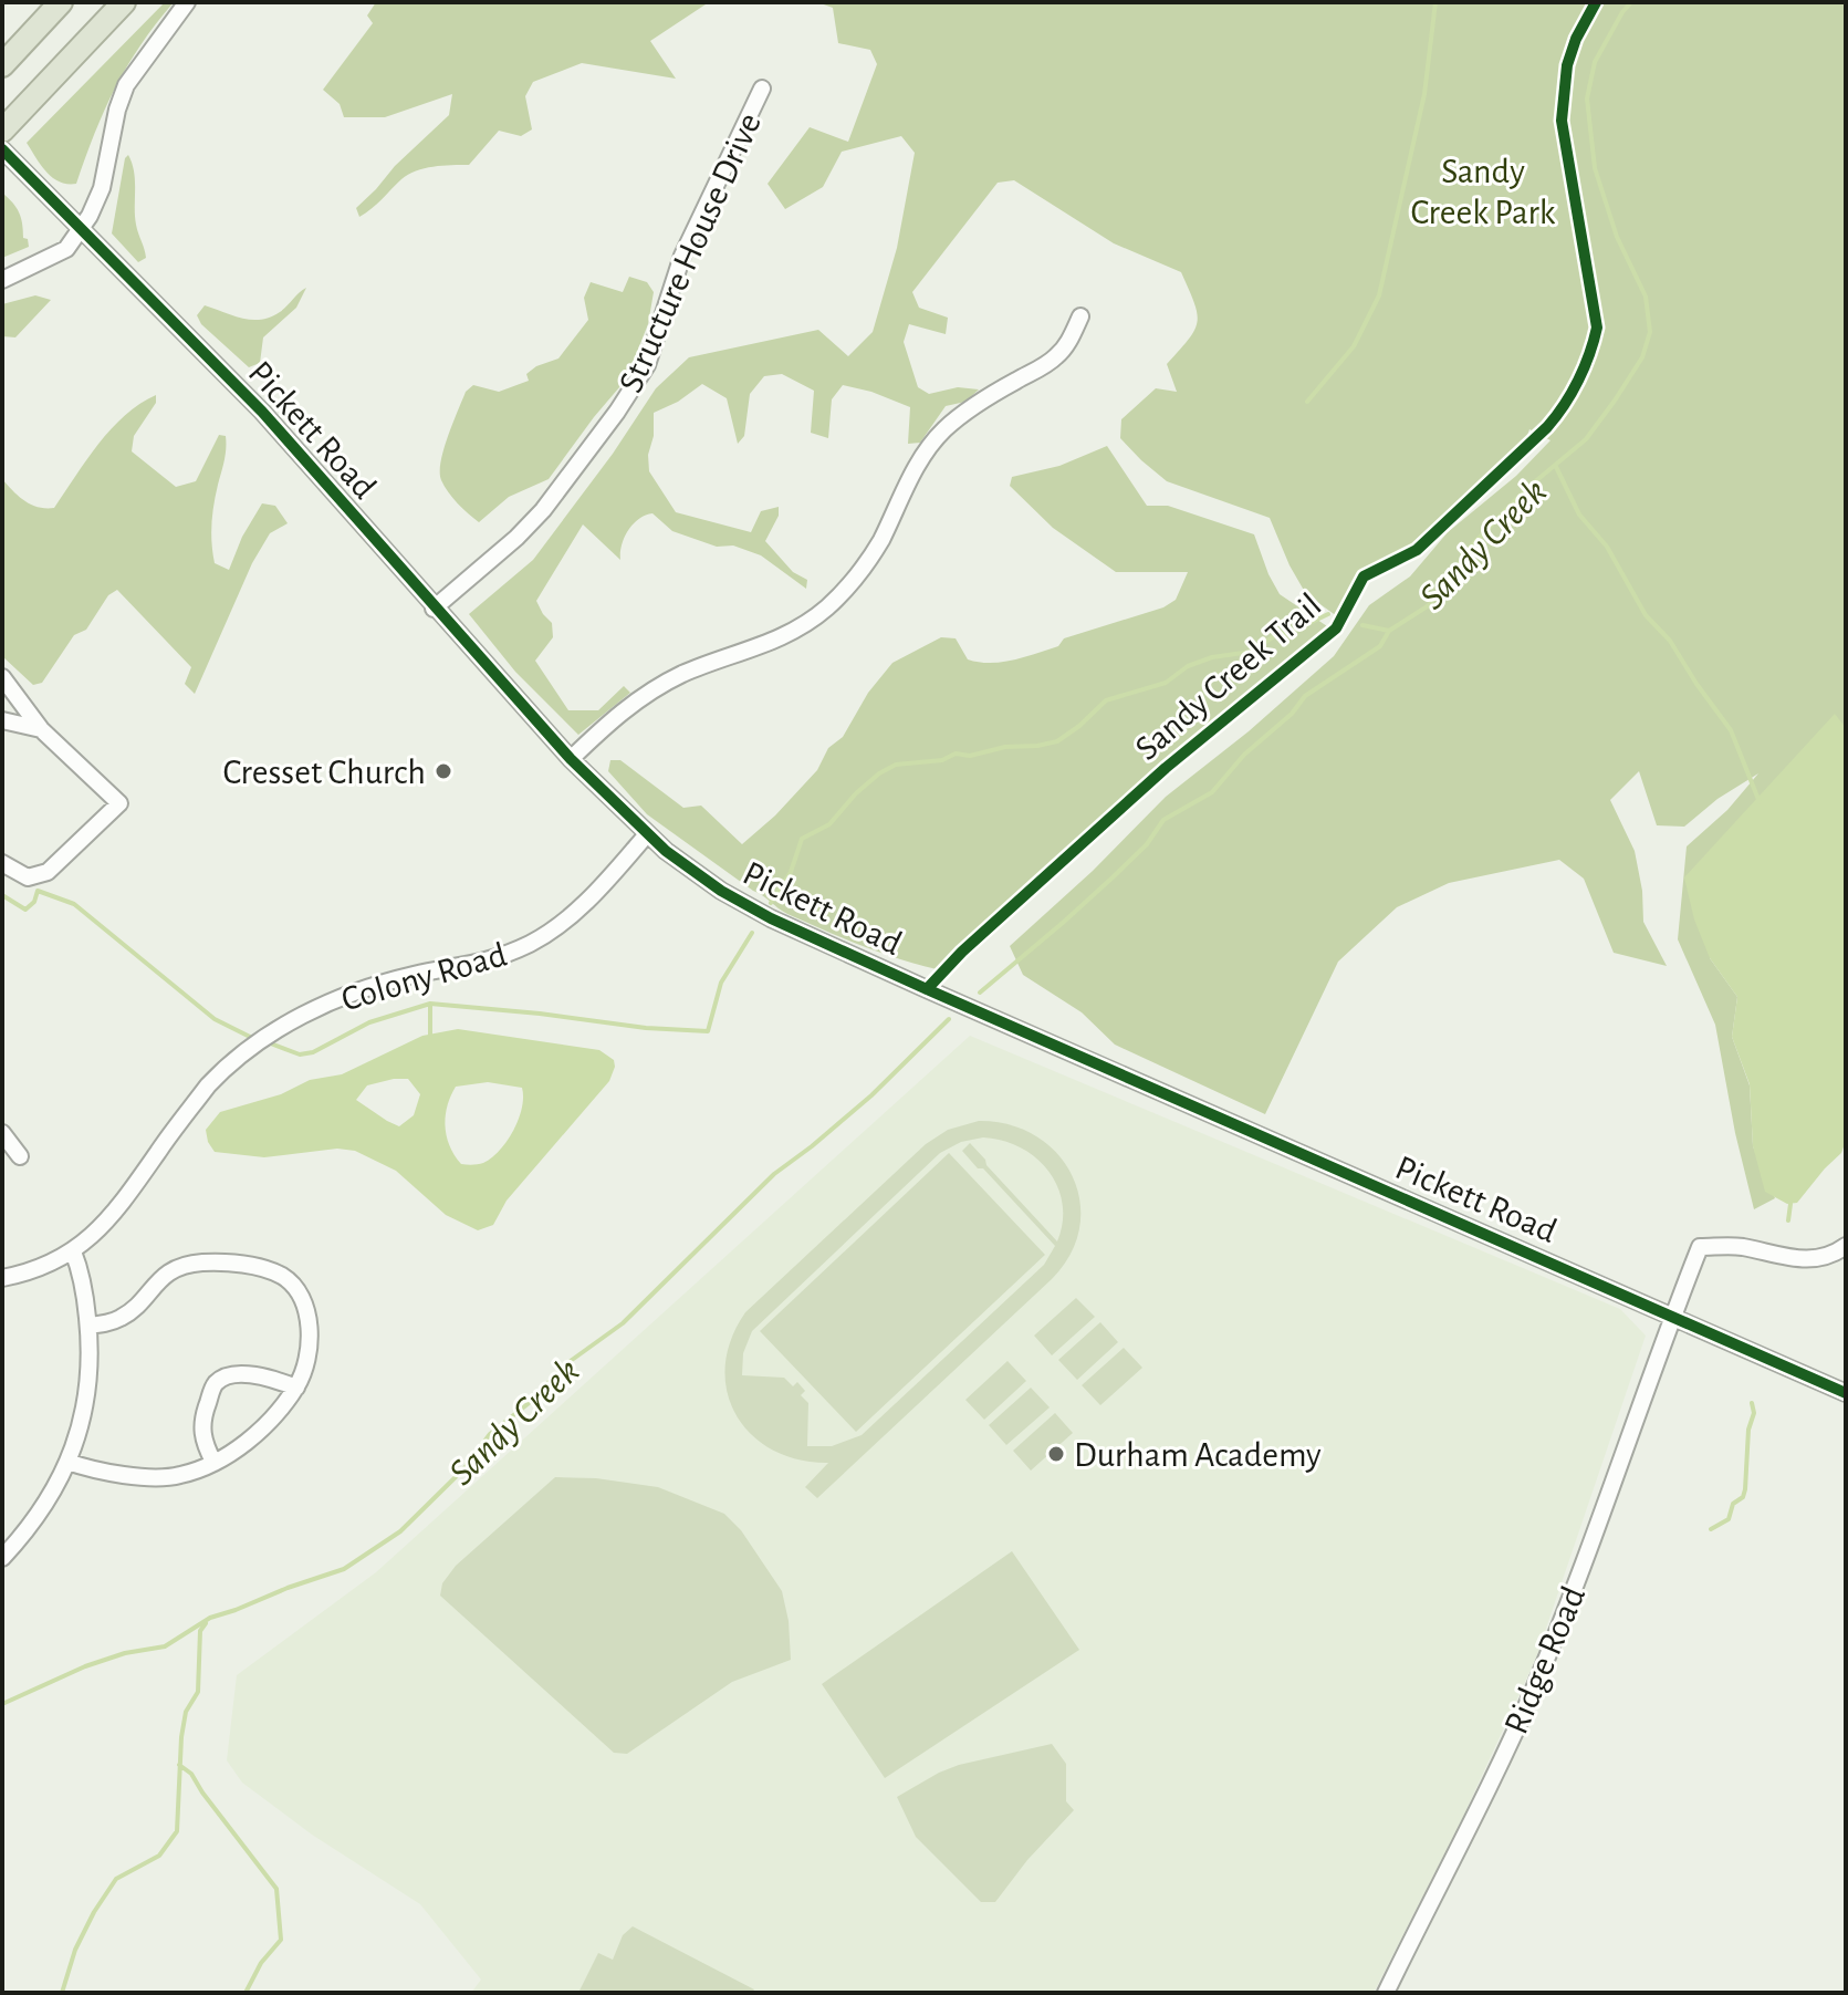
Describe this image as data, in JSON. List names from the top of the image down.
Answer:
{
  "streets": {
    "street": [
      "Structure House Drive",
      "Pickett Road",
      "Colony Road",
      "Ridge Road"
    ],
    "cycle path": ["Sandy Creek Trail"]
  },
  "crossings": [
    ["Structure House Drive", "Pickett Road"],
    ["Pickett Road", "Colony Road"],
    ["Pickett Road", "Ridge Road"]
  ],
  "water": ["Sandy Creek"],
  "parks": ["Sandy Creek Park"],
  "places": ["Cresset Church", "Durham Academy"]
}
